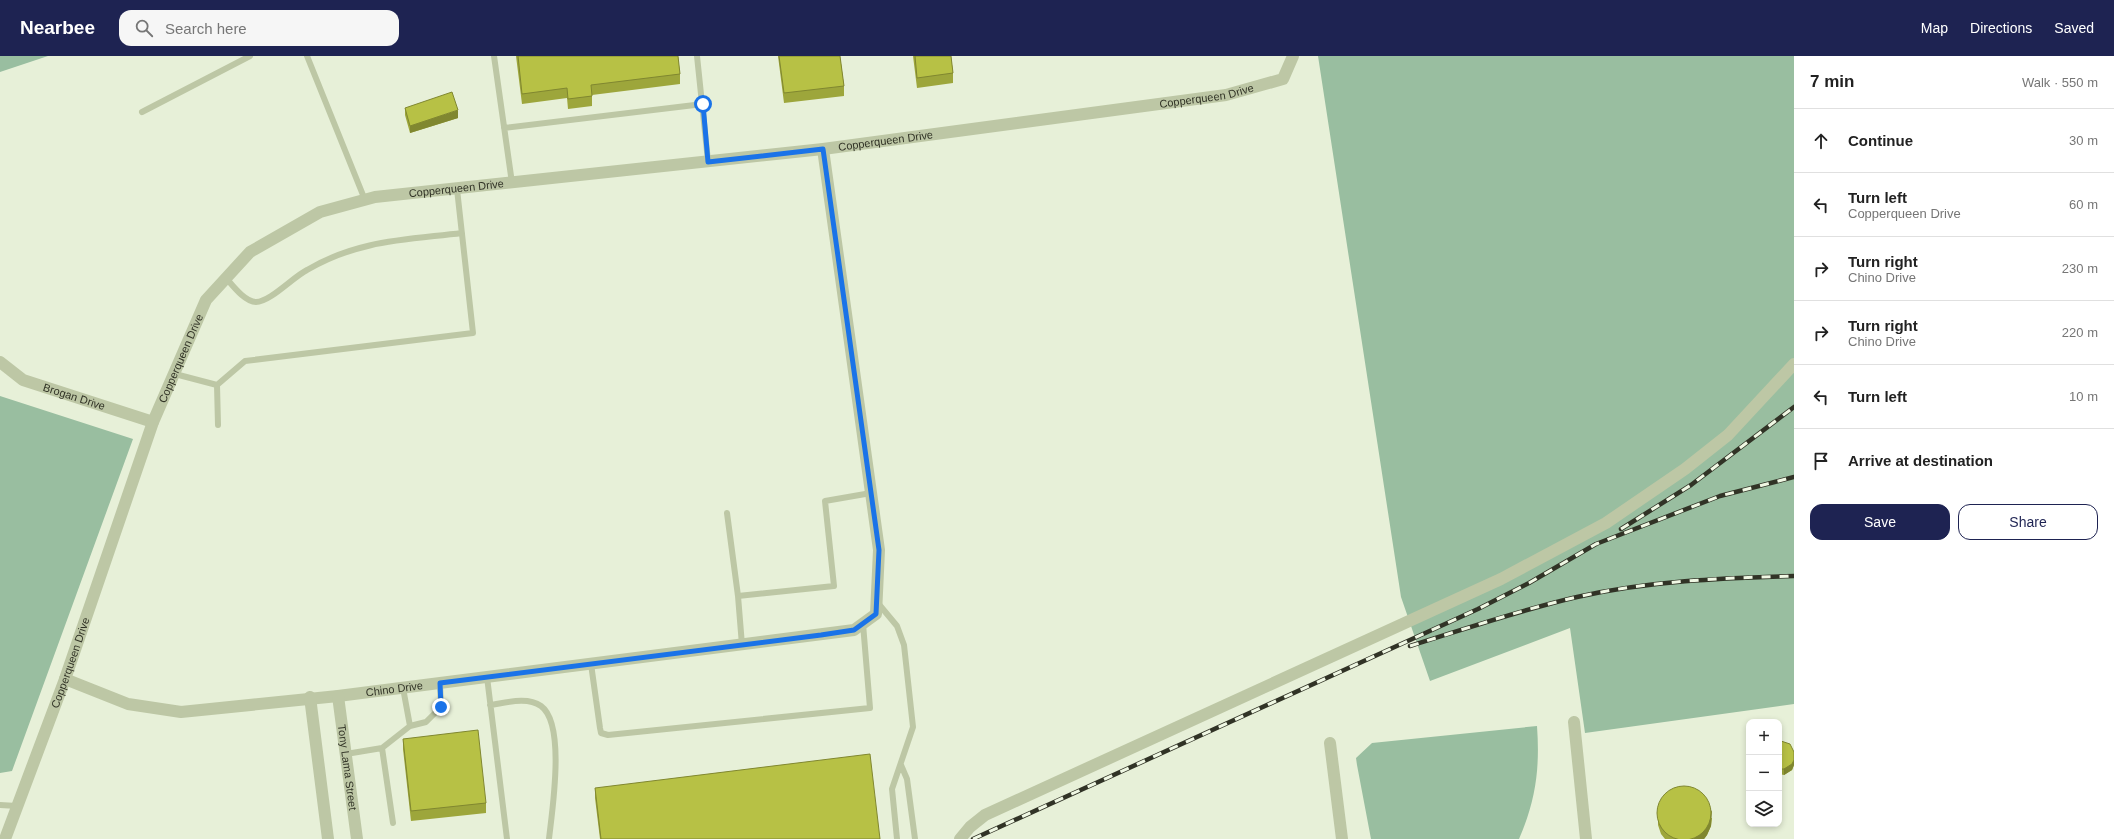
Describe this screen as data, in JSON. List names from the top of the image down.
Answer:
{
  "streets": {
    "street": [
      "Copperqueen Drive",
      "Brogan Drive",
      "Chino Drive",
      "Tony Lama Street"
    ]
  },
  "crossings": [
    ["Copperqueen Drive", "Brogan Drive"],
    ["Copperqueen Drive", "Chino Drive"],
    ["Chino Drive", "Tony Lama Street"]
  ],
  "page": {
    "header": "Nearbee",
    "search": "Search here",
    "nav": ["Map", "Directions", "Saved"],
    "heading": ["7 min", "Walk · 550 m"],
    "list": [
      ["Continue", "30 m"],
      ["Turn left", "Copperqueen Drive", "60 m"],
      ["Turn right", "Chino Drive", "230 m"],
      ["Turn right", "Chino Drive", "220 m"],
      ["Turn left", "10 m"],
      "Arrive at destination"
    ],
    "buttons": ["Save", "Share"],
    "map_buttons": ["+", "−"]
  }
}
